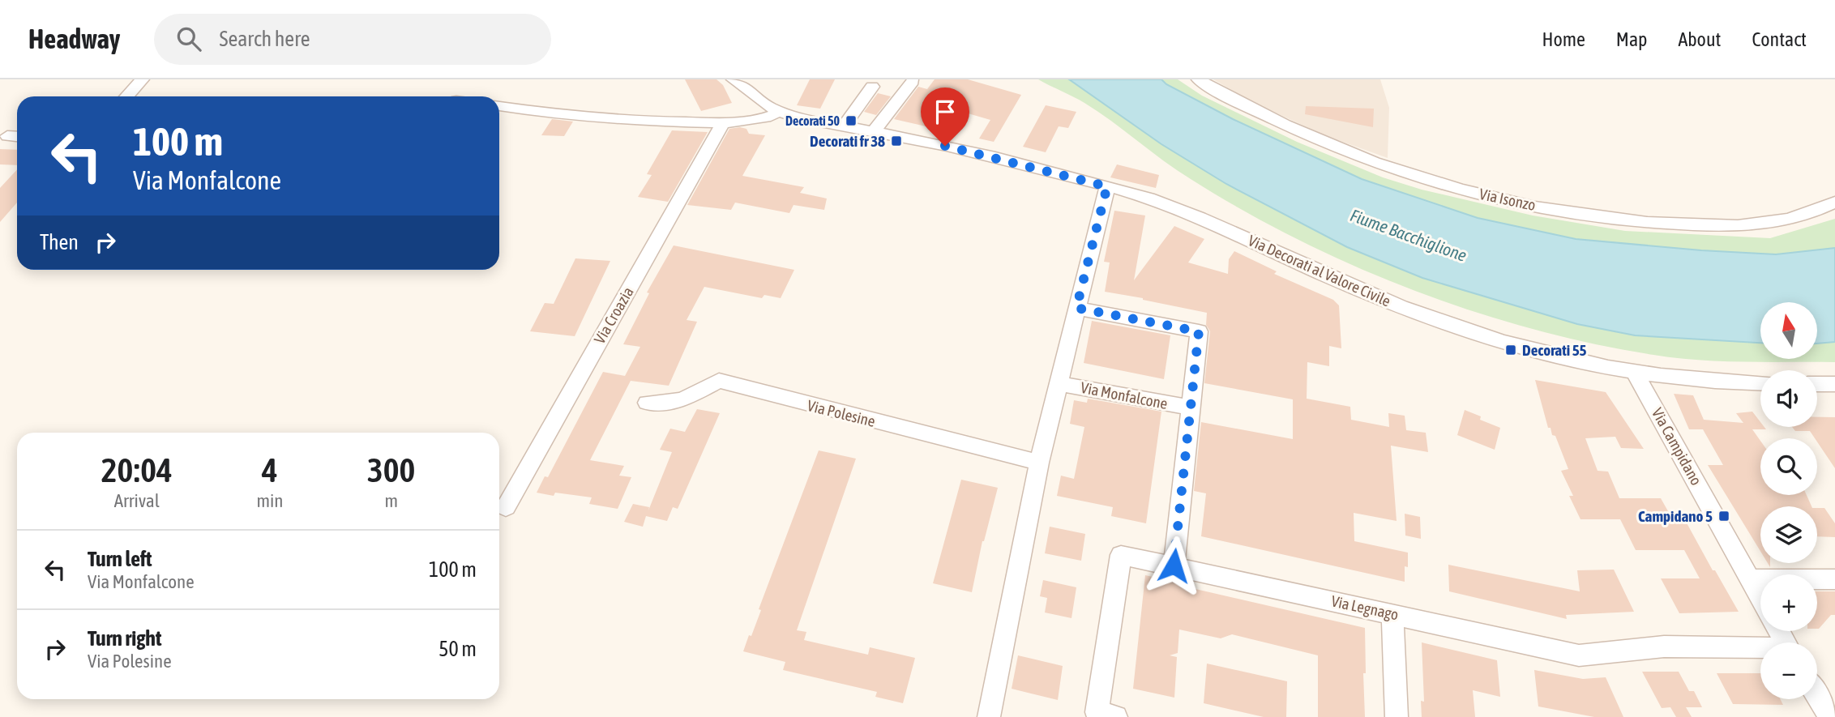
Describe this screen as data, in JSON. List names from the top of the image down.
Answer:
{
  "streets": {
    "street": [
      "Via Isonzo",
      "Via Decorati al Valore Civile",
      "Via Croazia",
      "Via Monfalcone",
      "Via Polesine",
      "Via Campidano",
      "Via Legnago"
    ]
  },
  "crossings": [
    ["Via Decorati al Valore Civile", "Via Campidano"],
    ["Via Monfalcone", "Via Legnago"]
  ],
  "water": ["Fiume Bacchiglione"],
  "places": {
    "transit": [
      "Decorati 50",
      "Decorati fr 38",
      "Decorati 55",
      "Campidano 5"
    ]
  },
  "north": "top",
  "page": {
    "header": "Headway",
    "search": "Search here",
    "nav": [
      "Home",
      "Map",
      "About",
      "Contact"
    ],
    "turn": ["100 m", "Via Monfalcone"],
    "then": "Then",
    "map_buttons": ["+", "−"],
    "eta": [
      "20:04",
      "Arrival",
      "4",
      "min",
      "300",
      "m"
    ],
    "list": [
      {
        "name": "Turn left",
        "note": "Via Monfalcone",
        "value": "100 m"
      },
      {
        "name": "Turn right",
        "note": "Via Polesine",
        "value": "50 m"
      }
    ]
  }
}
